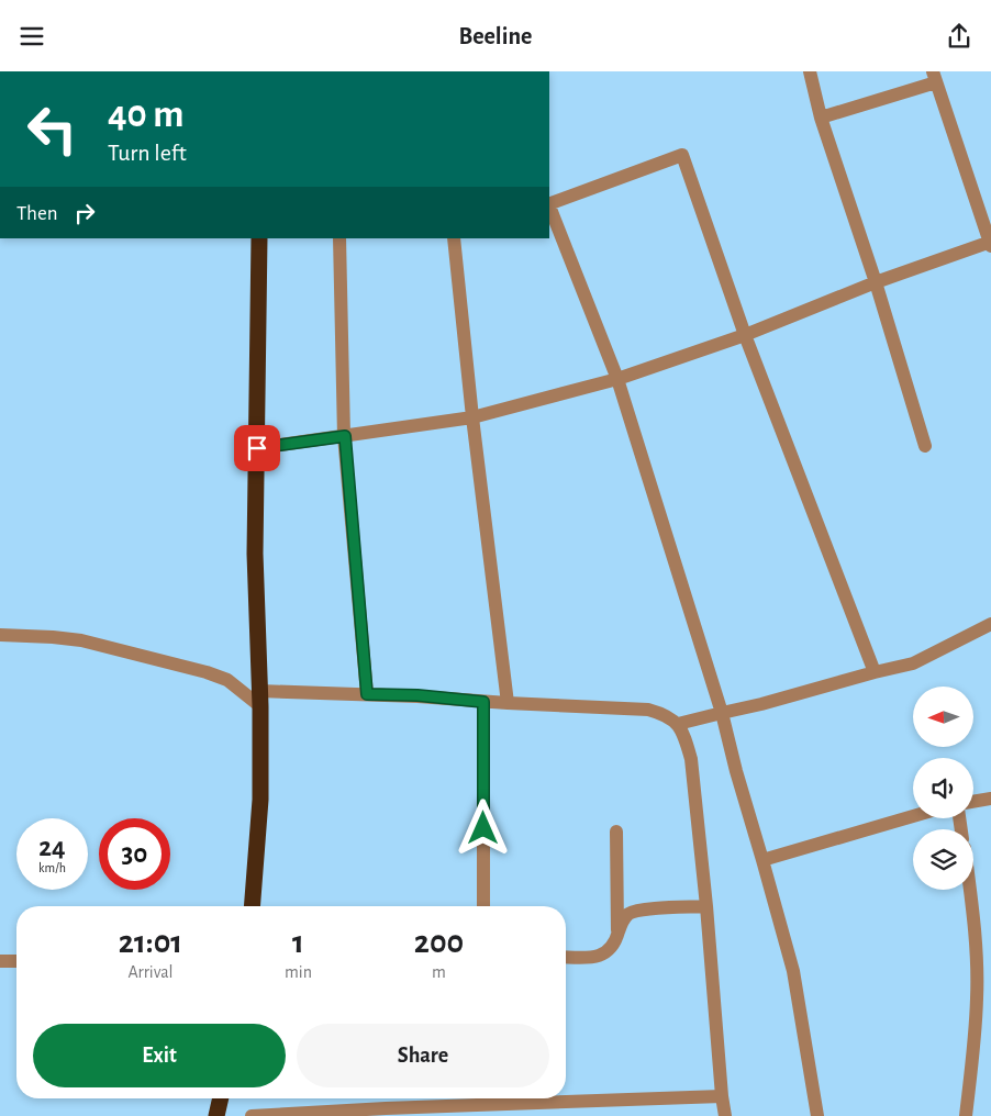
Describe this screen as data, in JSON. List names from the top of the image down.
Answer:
{
  "north": "left",
  "page": {
    "header": "Beeline",
    "turn": ["40 m", "Turn left"],
    "then": "Then",
    "speed": "24 km/h",
    "limit": "30",
    "eta": [
      "21:01",
      "Arrival",
      "1",
      "min",
      "200",
      "m"
    ],
    "buttons": ["Exit", "Share"]
  }
}
